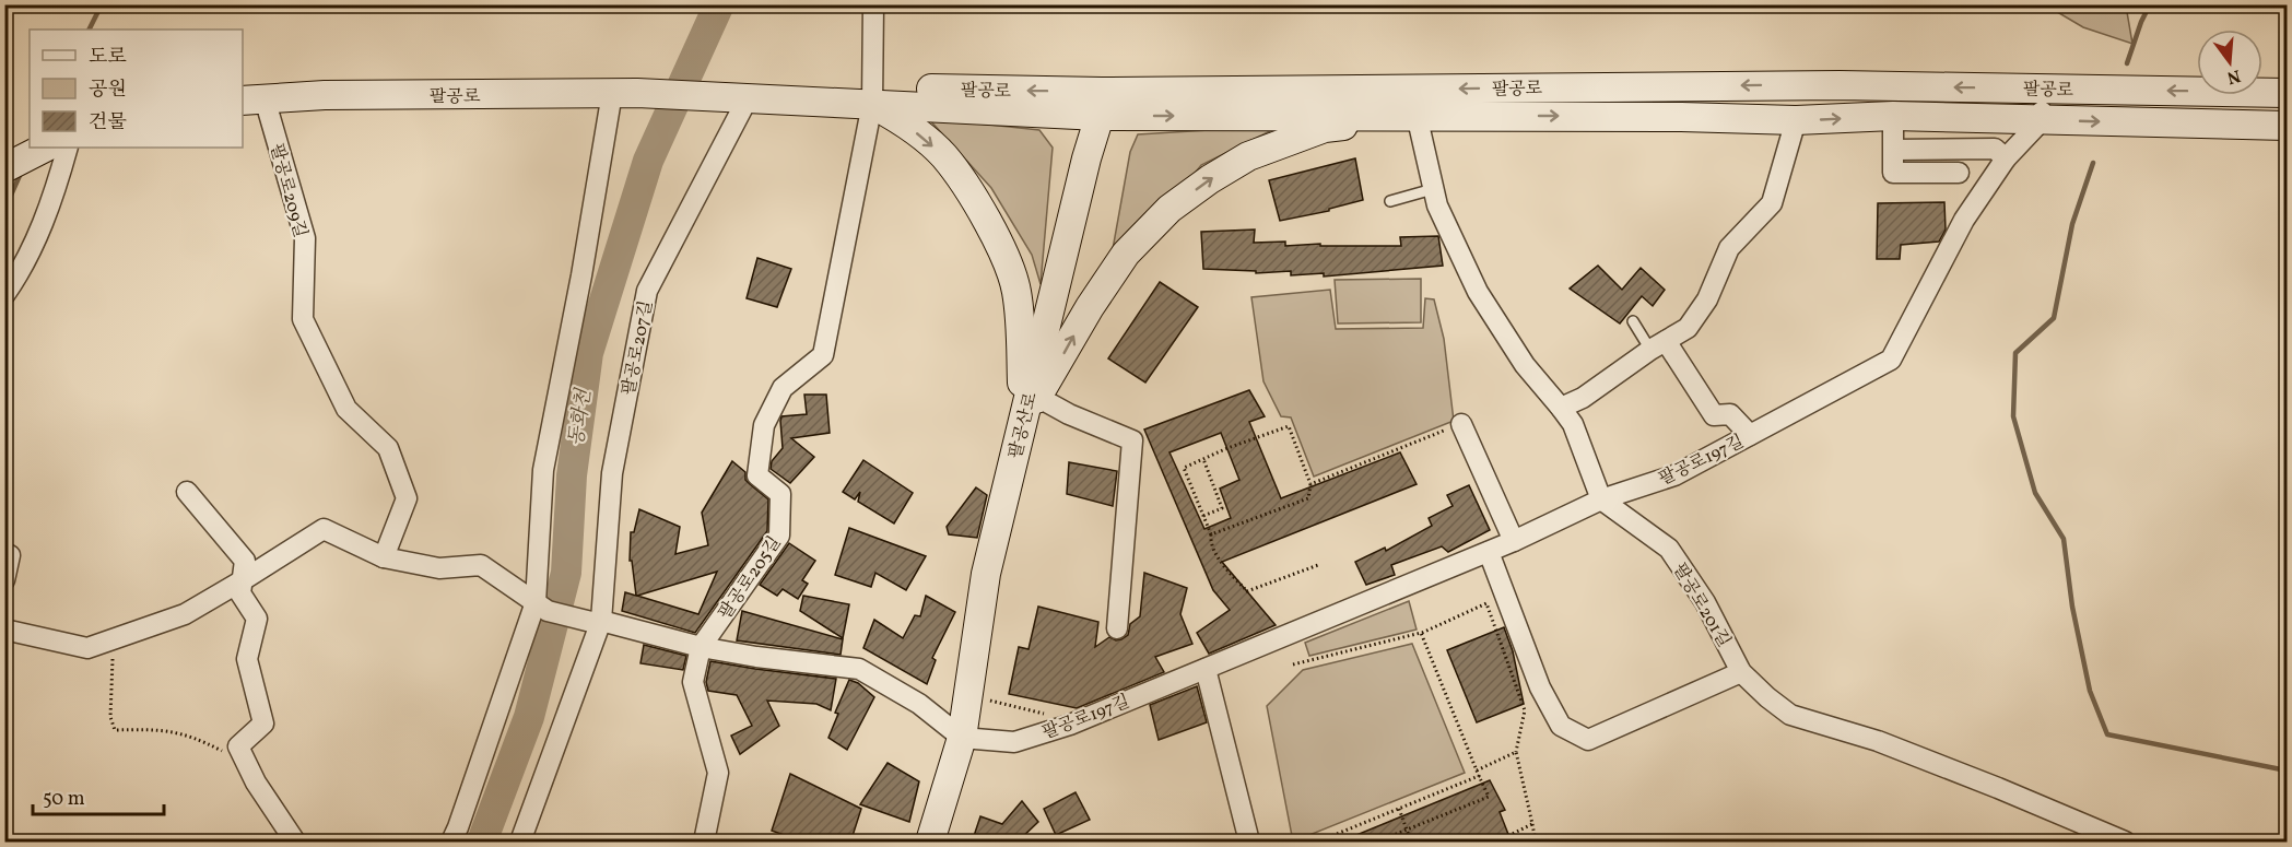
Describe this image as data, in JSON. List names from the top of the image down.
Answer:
{
  "streets": {
    "main road": ["팔공로", "팔공산로"],
    "street": [
      "팔공로209길",
      "팔공로207길",
      "팔공로197길",
      "팔공로205길",
      "팔공로201길"
    ]
  },
  "crossings": [
    ["팔공로", "팔공로209길"],
    ["팔공로", "팔공로207길"],
    ["팔공로", "팔공산로"],
    ["팔공로", "팔공로197길"],
    ["팔공로", "팔공로205길"],
    ["팔공산로", "팔공로197길"],
    ["팔공로197길", "팔공로201길"]
  ],
  "water": ["동화천"],
  "legend": ["도로", "공원", "건물"],
  "scale_bar": "50 m",
  "north": "bottom"
}
